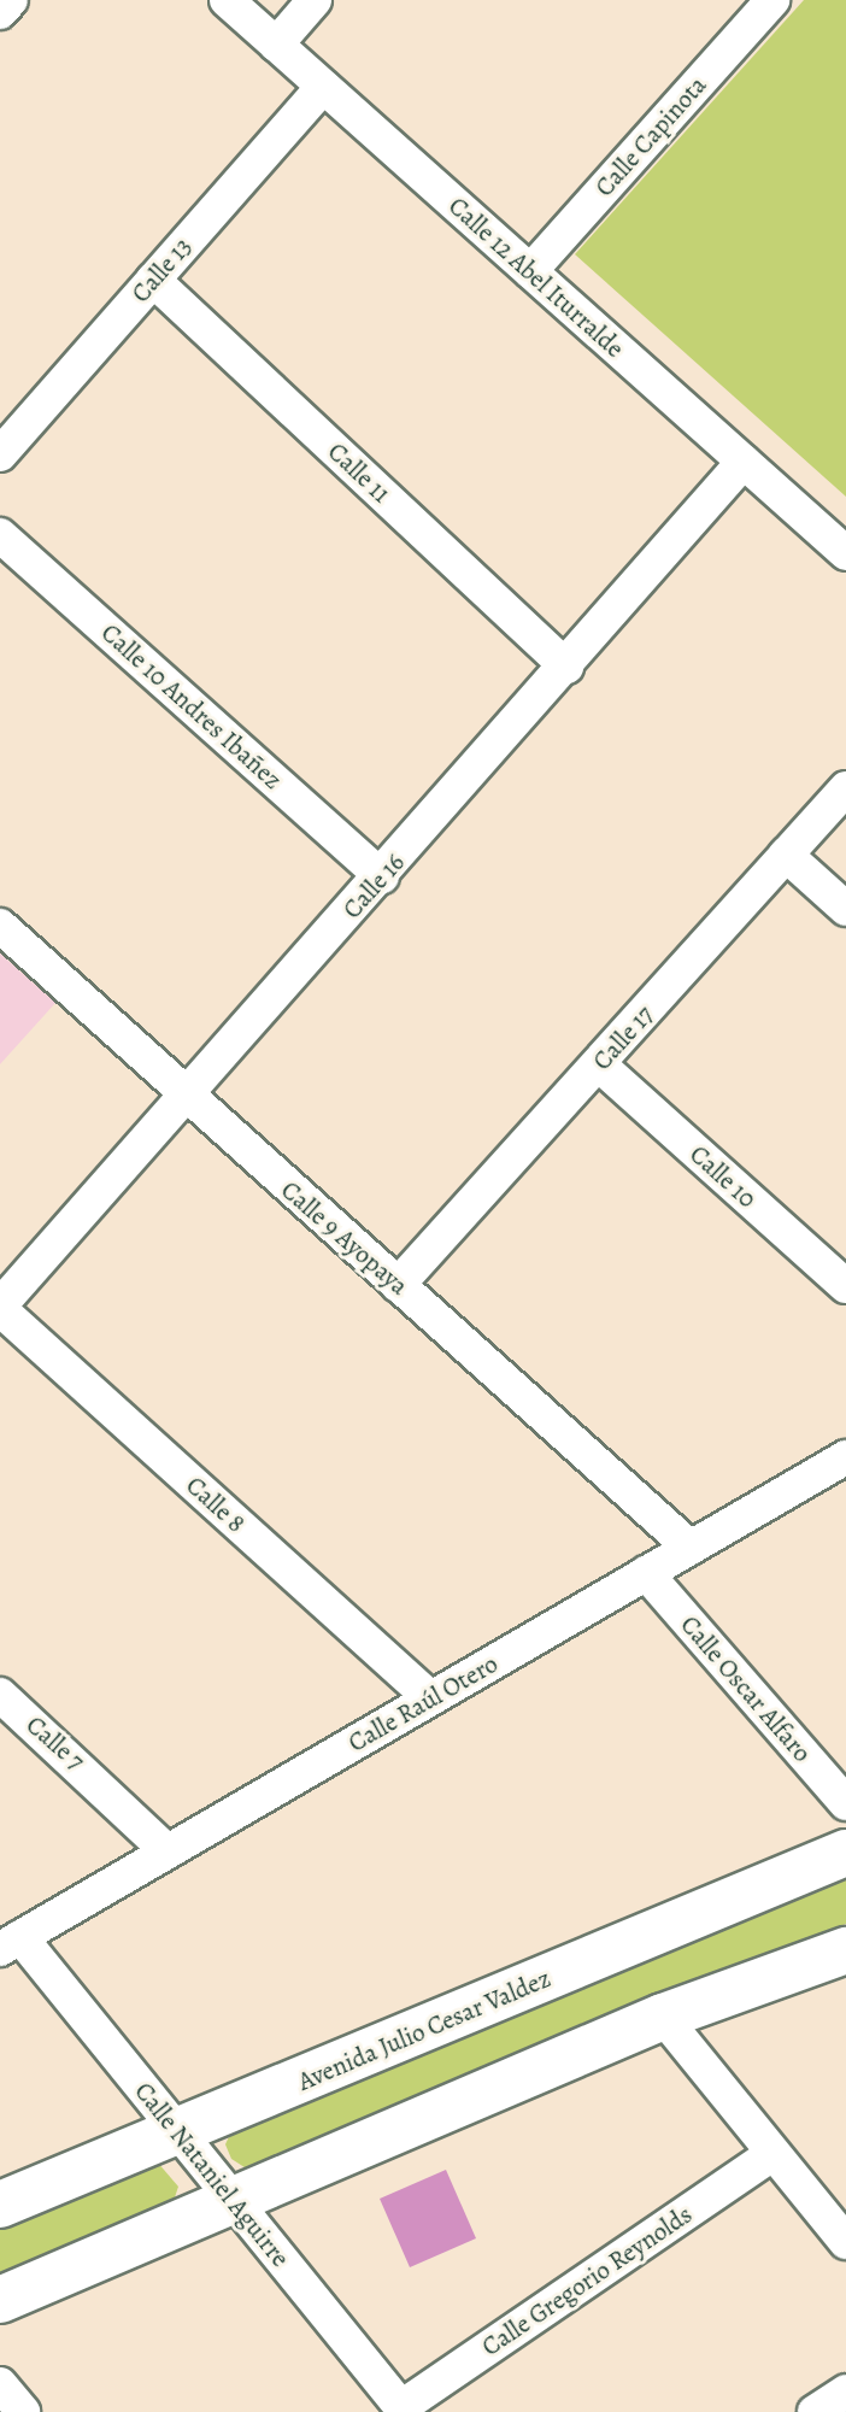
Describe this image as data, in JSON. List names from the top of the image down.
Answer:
{
  "streets": {
    "main road": ["Avenida Julio Cesar Valdez"],
    "street": [
      "Calle Capinota",
      "Calle 13",
      "Calle 12 Abel Iturralde",
      "Calle 11",
      "Calle 10 Andres Ibañez",
      "Calle 16",
      "Calle 17",
      "Calle 10",
      "Calle 9 Ayopaya",
      "Calle 8",
      "Calle Oscar Alfaro",
      "Calle Raúl Otero",
      "Calle 7",
      "Calle Nataniel Aguirre",
      "Calle Gregorio Reynolds"
    ]
  },
  "crossings": [
    ["Calle Capinota", "Calle 12 Abel Iturralde"],
    ["Calle 13", "Calle 12 Abel Iturralde"],
    ["Calle 13", "Calle 11"],
    ["Calle 12 Abel Iturralde", "Calle 16"],
    ["Calle 11", "Calle 16"],
    ["Calle 10 Andres Ibañez", "Calle 16"],
    ["Calle 16", "Calle 9 Ayopaya"],
    ["Calle 16", "Calle 8"],
    ["Calle 17", "Calle 10"],
    ["Calle 17", "Calle 9 Ayopaya"],
    ["Calle 9 Ayopaya", "Calle Raúl Otero"],
    ["Calle 8", "Calle Raúl Otero"],
    ["Calle Oscar Alfaro", "Calle Raúl Otero"],
    ["Calle Raúl Otero", "Calle 7"],
    ["Calle Raúl Otero", "Calle Nataniel Aguirre"],
    ["Avenida Julio Cesar Valdez", "Calle Nataniel Aguirre"],
    ["Calle Nataniel Aguirre", "Calle Gregorio Reynolds"]
  ]
}
